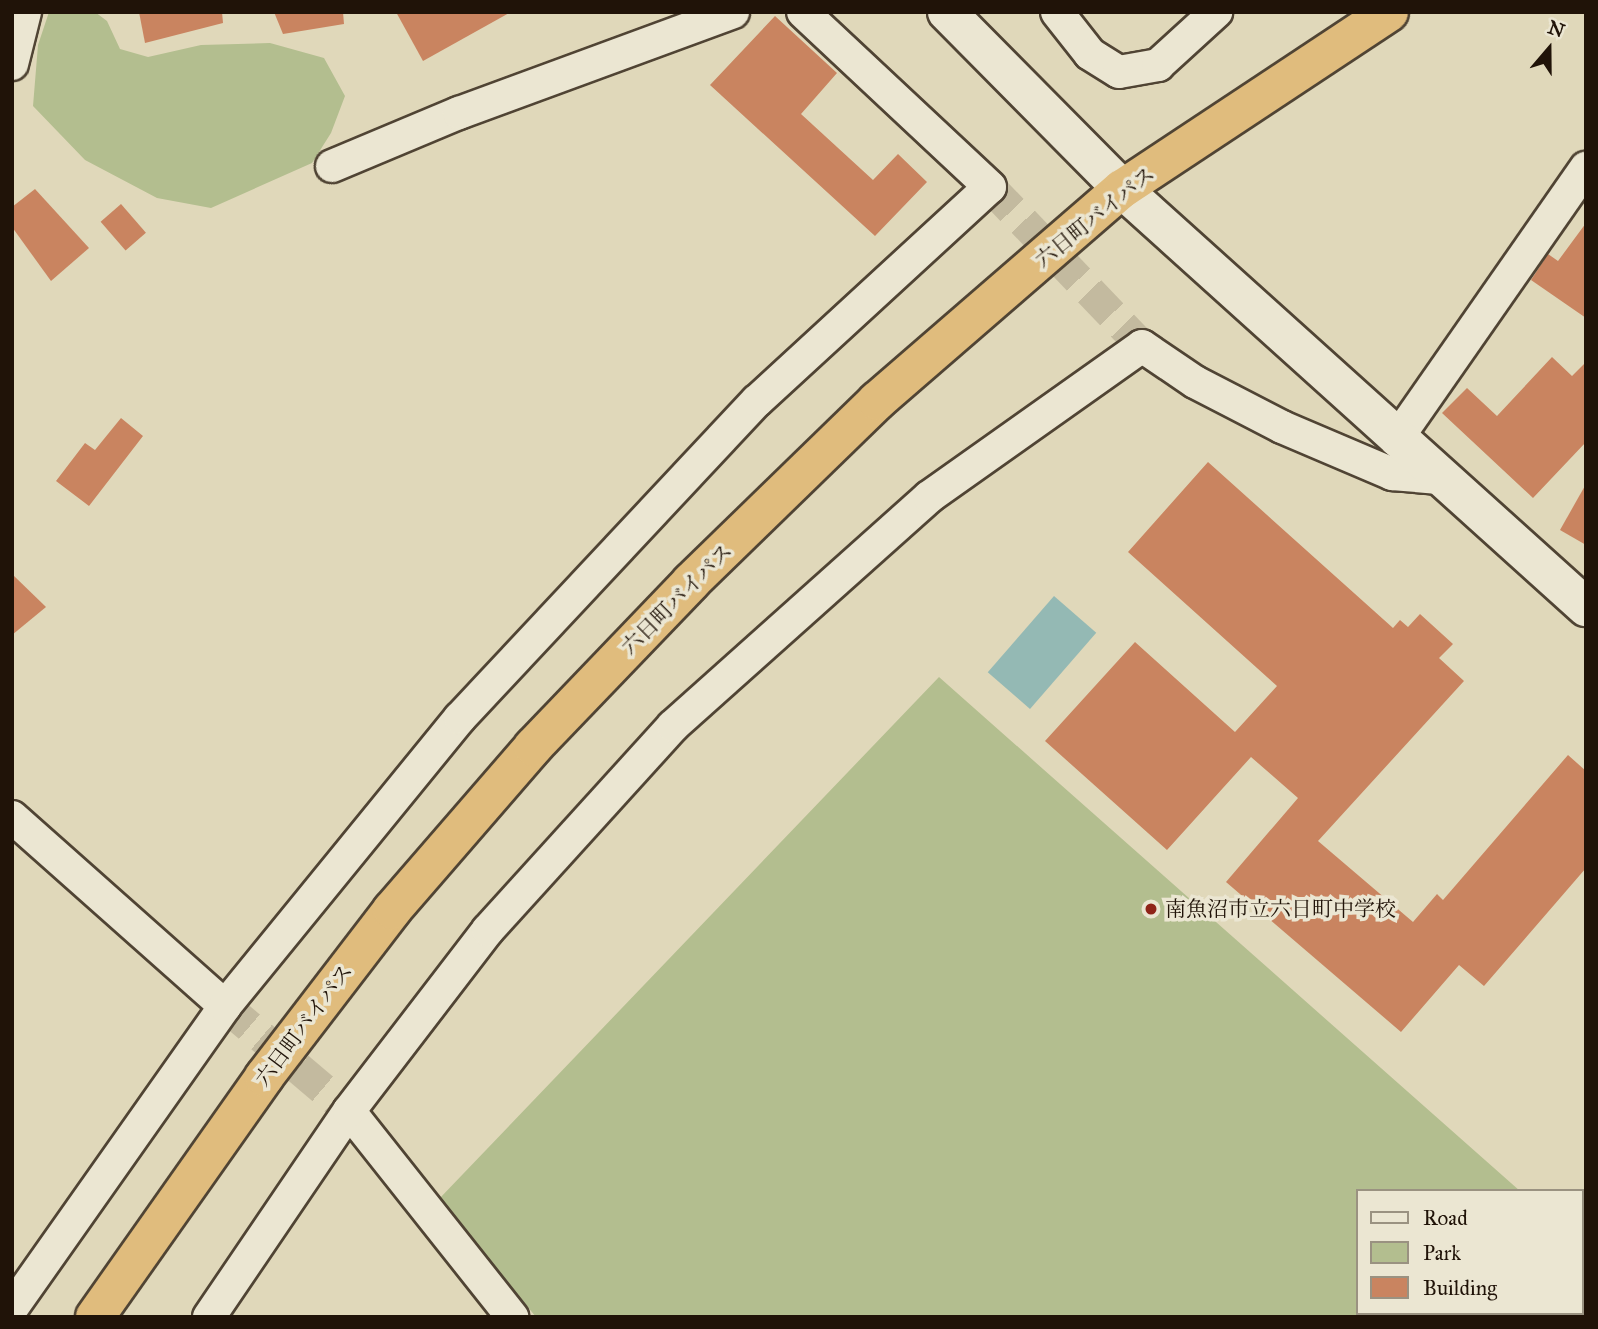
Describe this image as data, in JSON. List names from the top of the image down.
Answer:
{
  "streets": {
    "highway": ["六日町バイパス"]
  },
  "places": ["南魚沼市立六日町中学校"],
  "legend": ["Road", "Park", "Building"],
  "north": "top"
}
